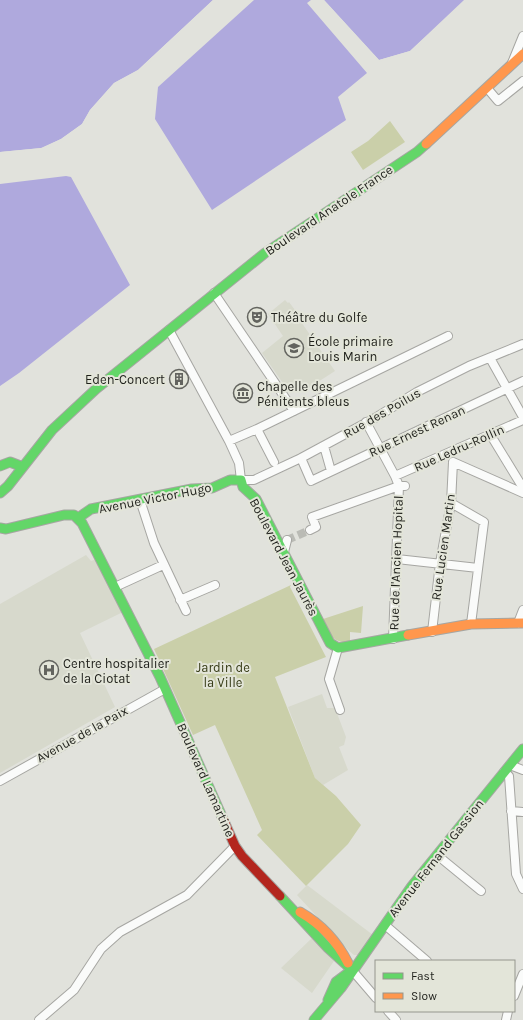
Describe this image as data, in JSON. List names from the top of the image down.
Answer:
{
  "streets": {
    "street": [
      "Boulevard Anatole France",
      "Rue des Poilus",
      "Rue Ernest Renan",
      "Rue Ledru-Rollin",
      "Avenue Victor Hugo",
      "Rue Lucien Martin",
      "Boulevard Jean Jaurès",
      "Rue de l'Ancien Hopital",
      "Avenue de la Paix",
      "Boulevard Lamartine",
      "Avenue Fernand Gassion"
    ]
  },
  "crossings": [
    ["Boulevard Anatole France", "Boulevard Jean Jaurès"],
    ["Rue des Poilus", "Rue Ernest Renan"],
    ["Rue des Poilus", "Avenue Victor Hugo"],
    ["Rue des Poilus", "Boulevard Jean Jaurès"],
    ["Avenue Victor Hugo", "Boulevard Jean Jaurès"],
    ["Avenue Victor Hugo", "Boulevard Lamartine"],
    ["Avenue de la Paix", "Boulevard Lamartine"]
  ],
  "parks": ["Jardin de la Ville"],
  "places": {
    "theatre": ["Théâtre du Golfe"],
    "school or university": ["École primaire Louis Marin"],
    "building": ["Eden-Concert"],
    "museum": ["Chapelle des Pénitents bleus"],
    "hospital": ["Centre hospitalier de la Ciotat"]
  },
  "legend": ["Fast", "Slow"]
}
